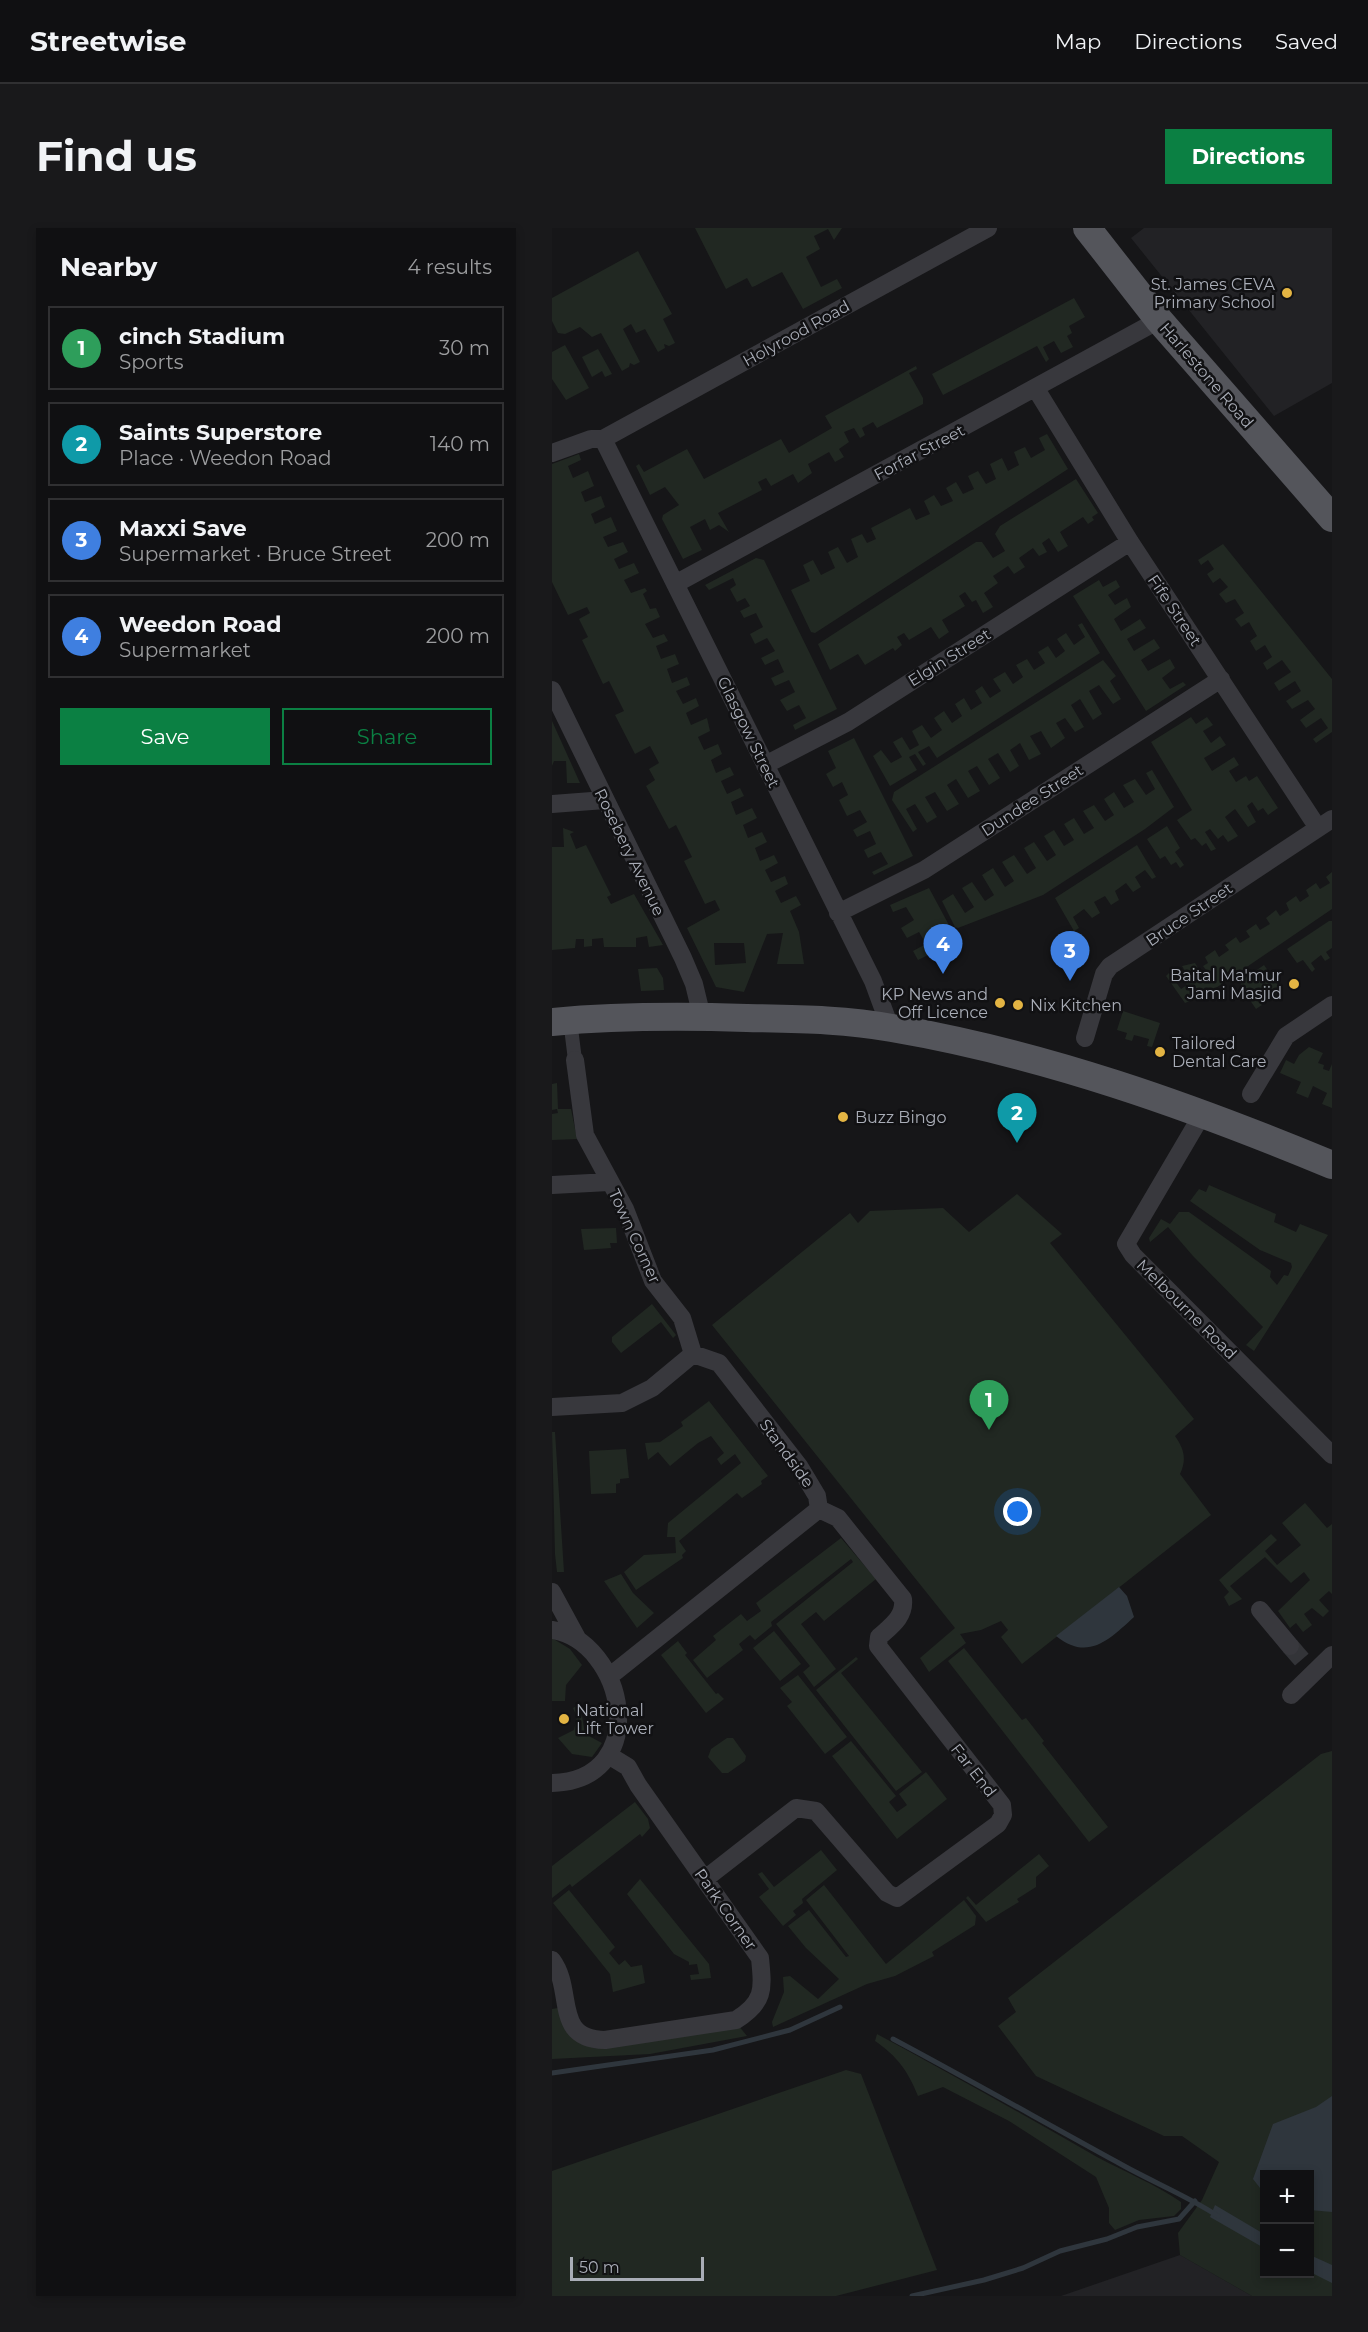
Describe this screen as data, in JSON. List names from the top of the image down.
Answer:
{
  "streets": {
    "main road": ["Harlestone Road"],
    "street": [
      "Holyrood Road",
      "Forfar Street",
      "Fife Street",
      "Elgin Street",
      "Glasgow Street",
      "Dundee Street",
      "Rosebery Avenue",
      "Bruce Street",
      "Town Corner",
      "Melbourne Road",
      "Standside",
      "Far End",
      "Park Corner"
    ]
  },
  "crossings": [
    ["Holyrood Road", "Glasgow Street"],
    ["Harlestone Road", "Forfar Street"],
    ["Forfar Street", "Fife Street"],
    ["Forfar Street", "Glasgow Street"],
    ["Fife Street", "Elgin Street"],
    ["Fife Street", "Dundee Street"],
    ["Fife Street", "Bruce Street"],
    ["Elgin Street", "Glasgow Street"],
    ["Glasgow Street", "Dundee Street"],
    ["Town Corner", "Standside"],
    ["Standside", "Far End"],
    ["Far End", "Park Corner"]
  ],
  "places": [
    "St. James CEVA Primary School",
    "Baital Ma'mur Jami Masjid",
    "KP News and Off Licence",
    "Nix Kitchen",
    "Tailored Dental Care",
    "Buzz Bingo",
    "National Lift Tower"
  ],
  "scale_bar": "50 m",
  "page": {
    "header": "Streetwise",
    "nav": ["Map", "Directions", "Saved"],
    "buttons": [
      "Directions",
      ["Save", "Share"]
    ],
    "title": "Find us",
    "heading": ["Nearby", "4 results"],
    "list": [
      {
        "mark": "1",
        "name": "cinch Stadium",
        "note": "Sports",
        "value": "30 m"
      },
      {
        "mark": "2",
        "name": "Saints Superstore",
        "note": "Place · Weedon Road",
        "value": "140 m"
      },
      {
        "mark": "3",
        "name": "Maxxi Save",
        "note": "Supermarket · Bruce Street",
        "value": "200 m"
      },
      {
        "mark": "4",
        "name": "Weedon Road",
        "note": "Supermarket",
        "value": "200 m"
      }
    ],
    "pins": [
      "4",
      "3",
      "2",
      "1"
    ],
    "map_buttons": ["+", "−"],
    "scale": "50 m"
  }
}
